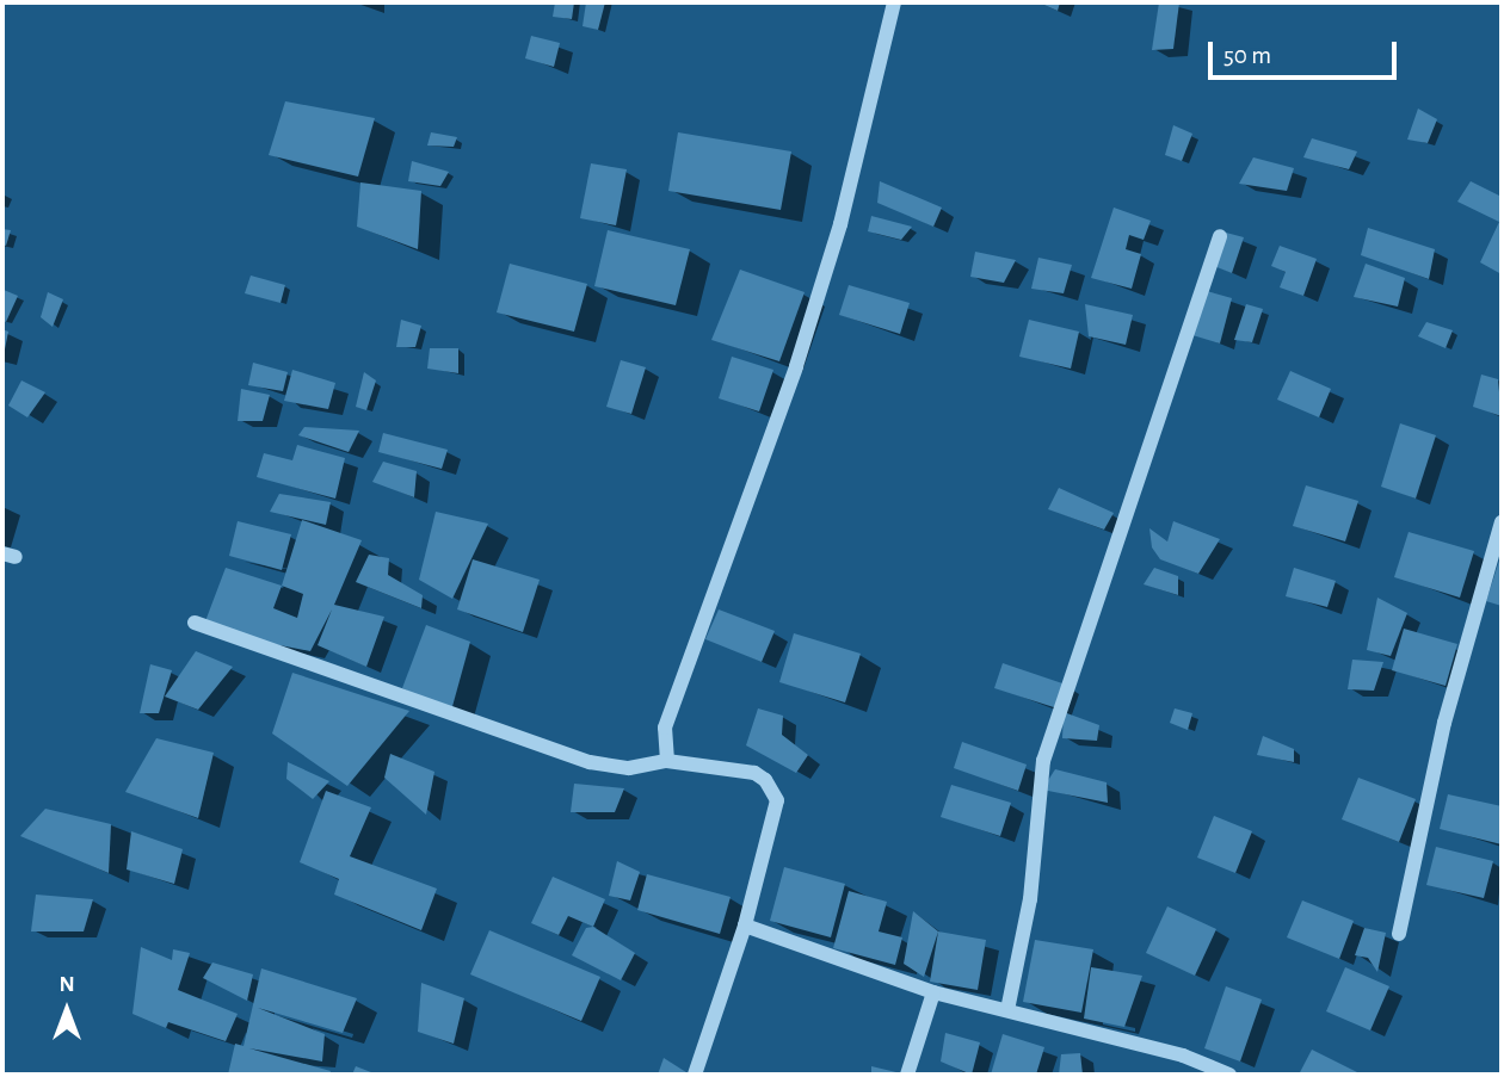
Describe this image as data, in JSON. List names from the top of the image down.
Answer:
{
  "scale_bar": "50 m",
  "north": "top"
}
